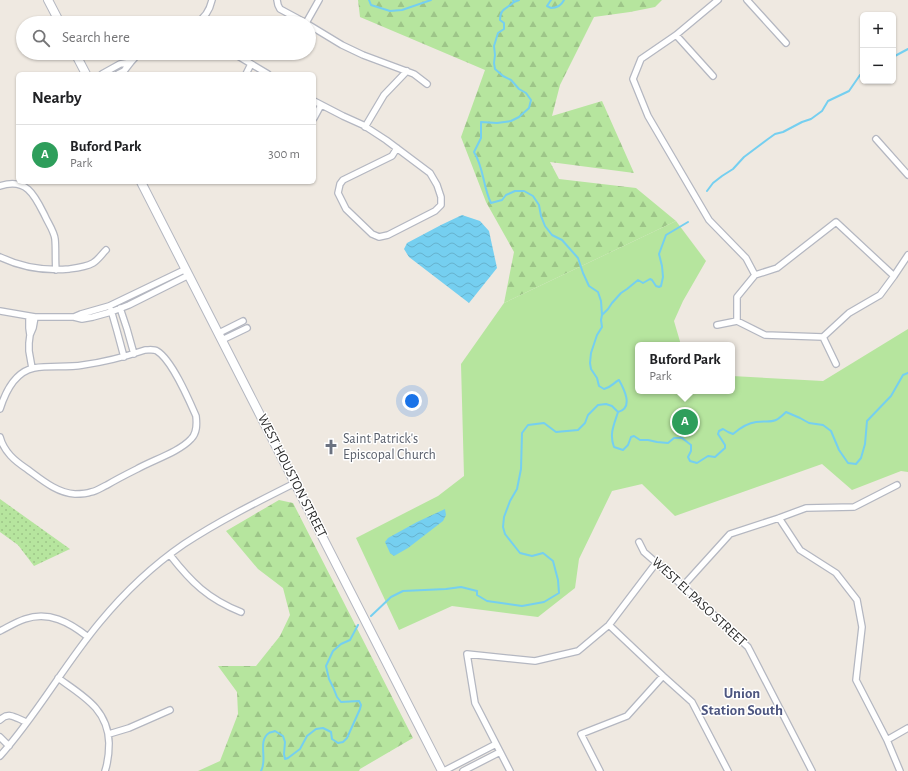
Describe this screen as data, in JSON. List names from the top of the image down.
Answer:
{
  "streets": {
    "main road": ["WEST HOUSTON STREET"],
    "street": ["WEST EL PASO STREET"]
  },
  "districts": ["Union Station South"],
  "places": {
    "church": ["Saint Patrick's Episcopal Church"]
  },
  "page": {
    "map_buttons": ["+", "−"],
    "search": "Search here",
    "heading": "Nearby",
    "list": [
      {
        "mark": "A",
        "name": "Buford Park",
        "note": "Park",
        "value": "300 m"
      }
    ],
    "popup": ["Buford Park", "Park"],
    "pins": "A"
  }
}
